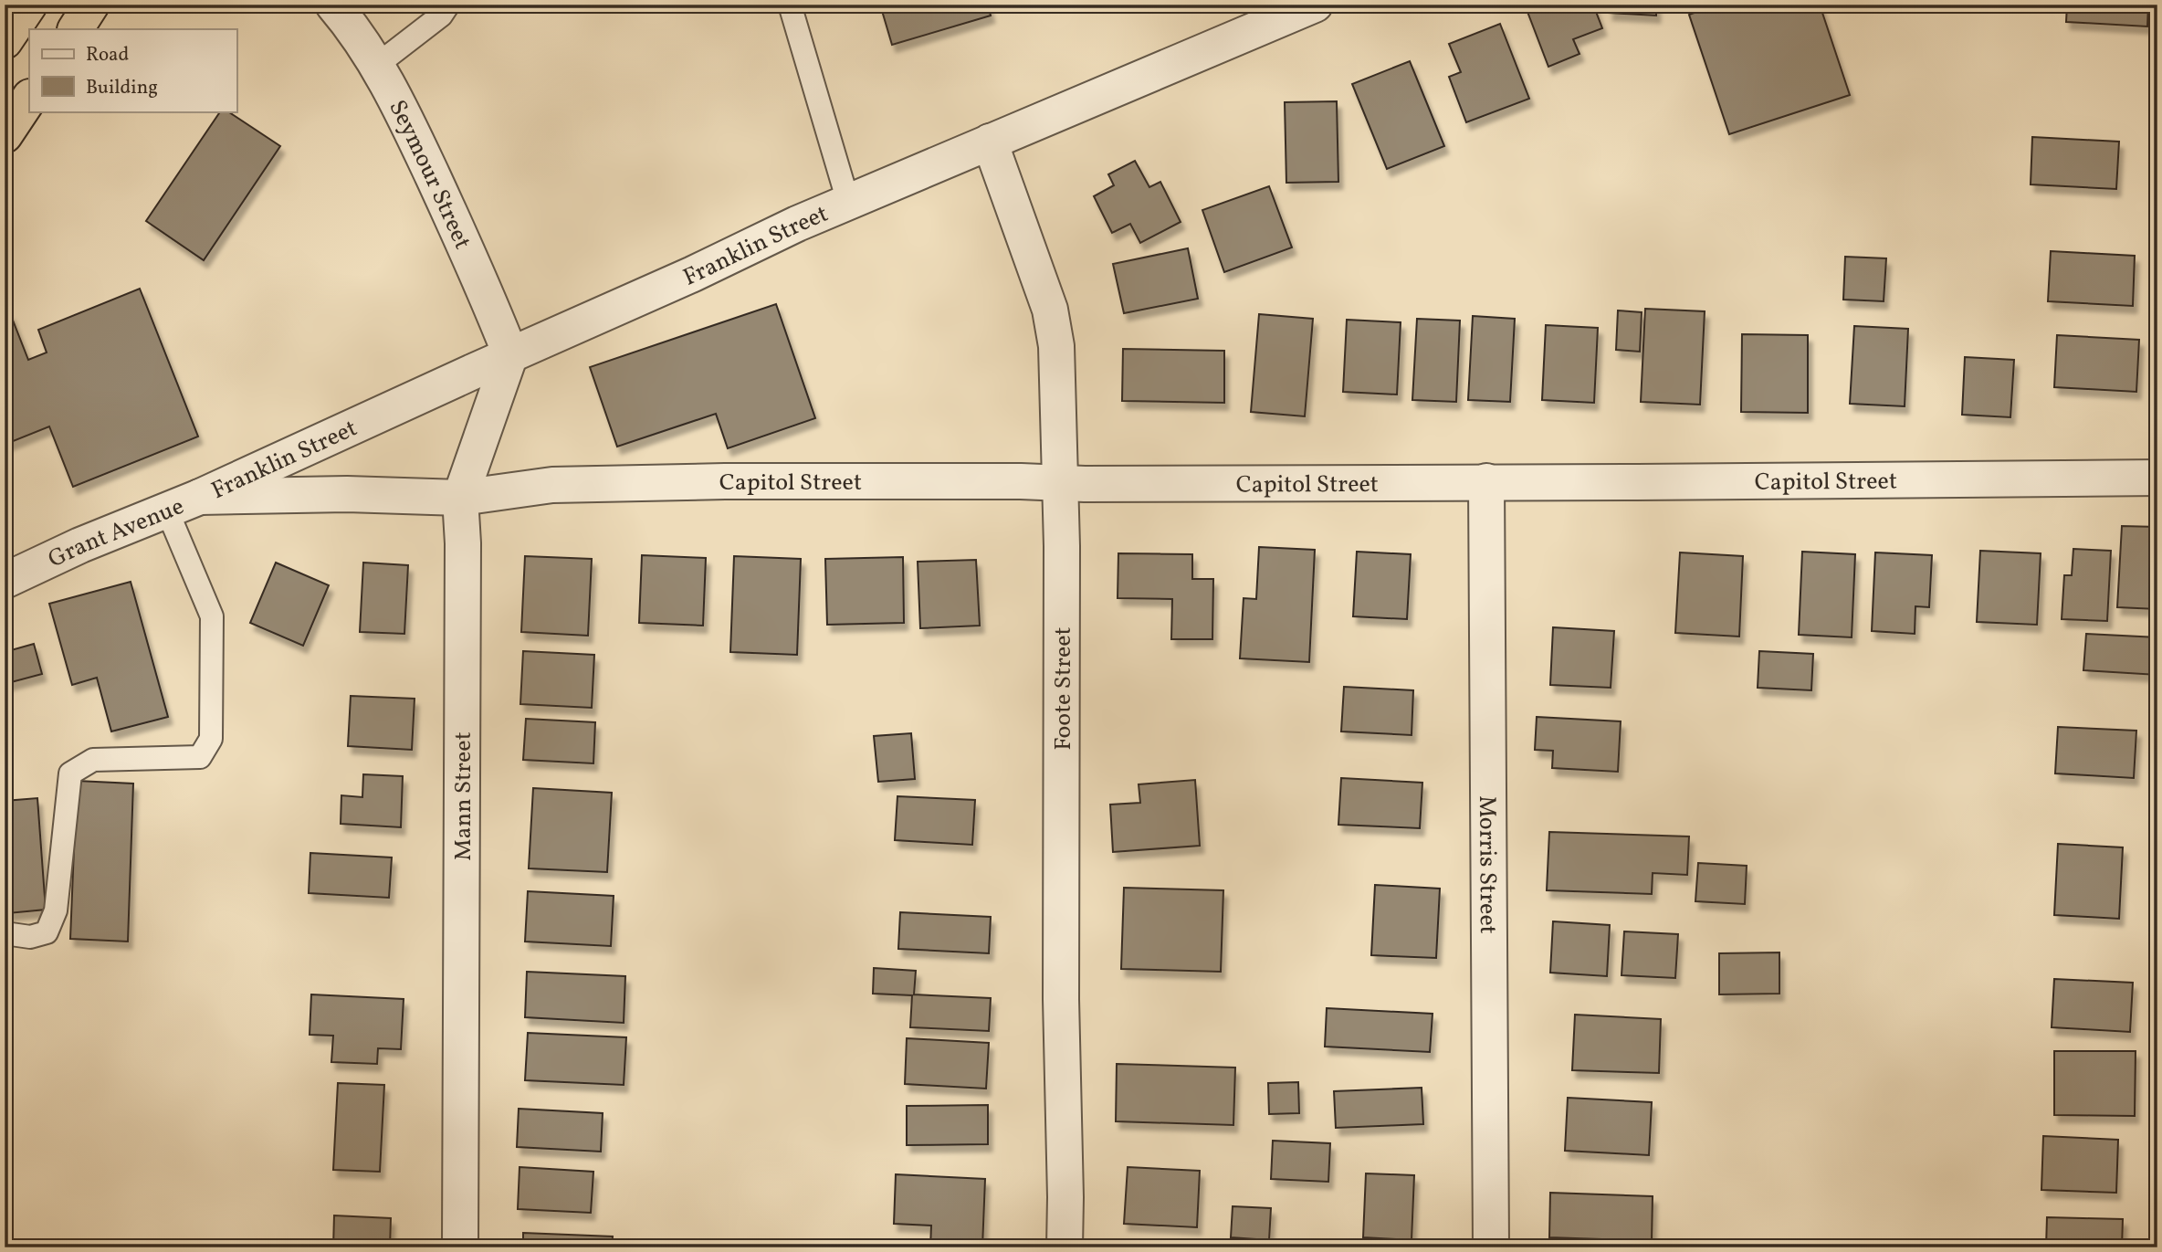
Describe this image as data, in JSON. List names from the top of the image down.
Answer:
{
  "streets": {
    "street": [
      "Seymour Street",
      "Franklin Street",
      "Capitol Street",
      "Grant Avenue",
      "Foote Street",
      "Mann Street",
      "Morris Street"
    ]
  },
  "crossings": [
    ["Seymour Street", "Franklin Street"],
    ["Seymour Street", "Mann Street"],
    ["Franklin Street", "Grant Avenue"],
    ["Franklin Street", "Foote Street"],
    ["Franklin Street", "Mann Street"],
    ["Capitol Street", "Grant Avenue"],
    ["Capitol Street", "Foote Street"],
    ["Capitol Street", "Mann Street"],
    ["Capitol Street", "Morris Street"],
    ["Grant Avenue", "Mann Street"]
  ],
  "legend": ["Road", "Building"]
}
